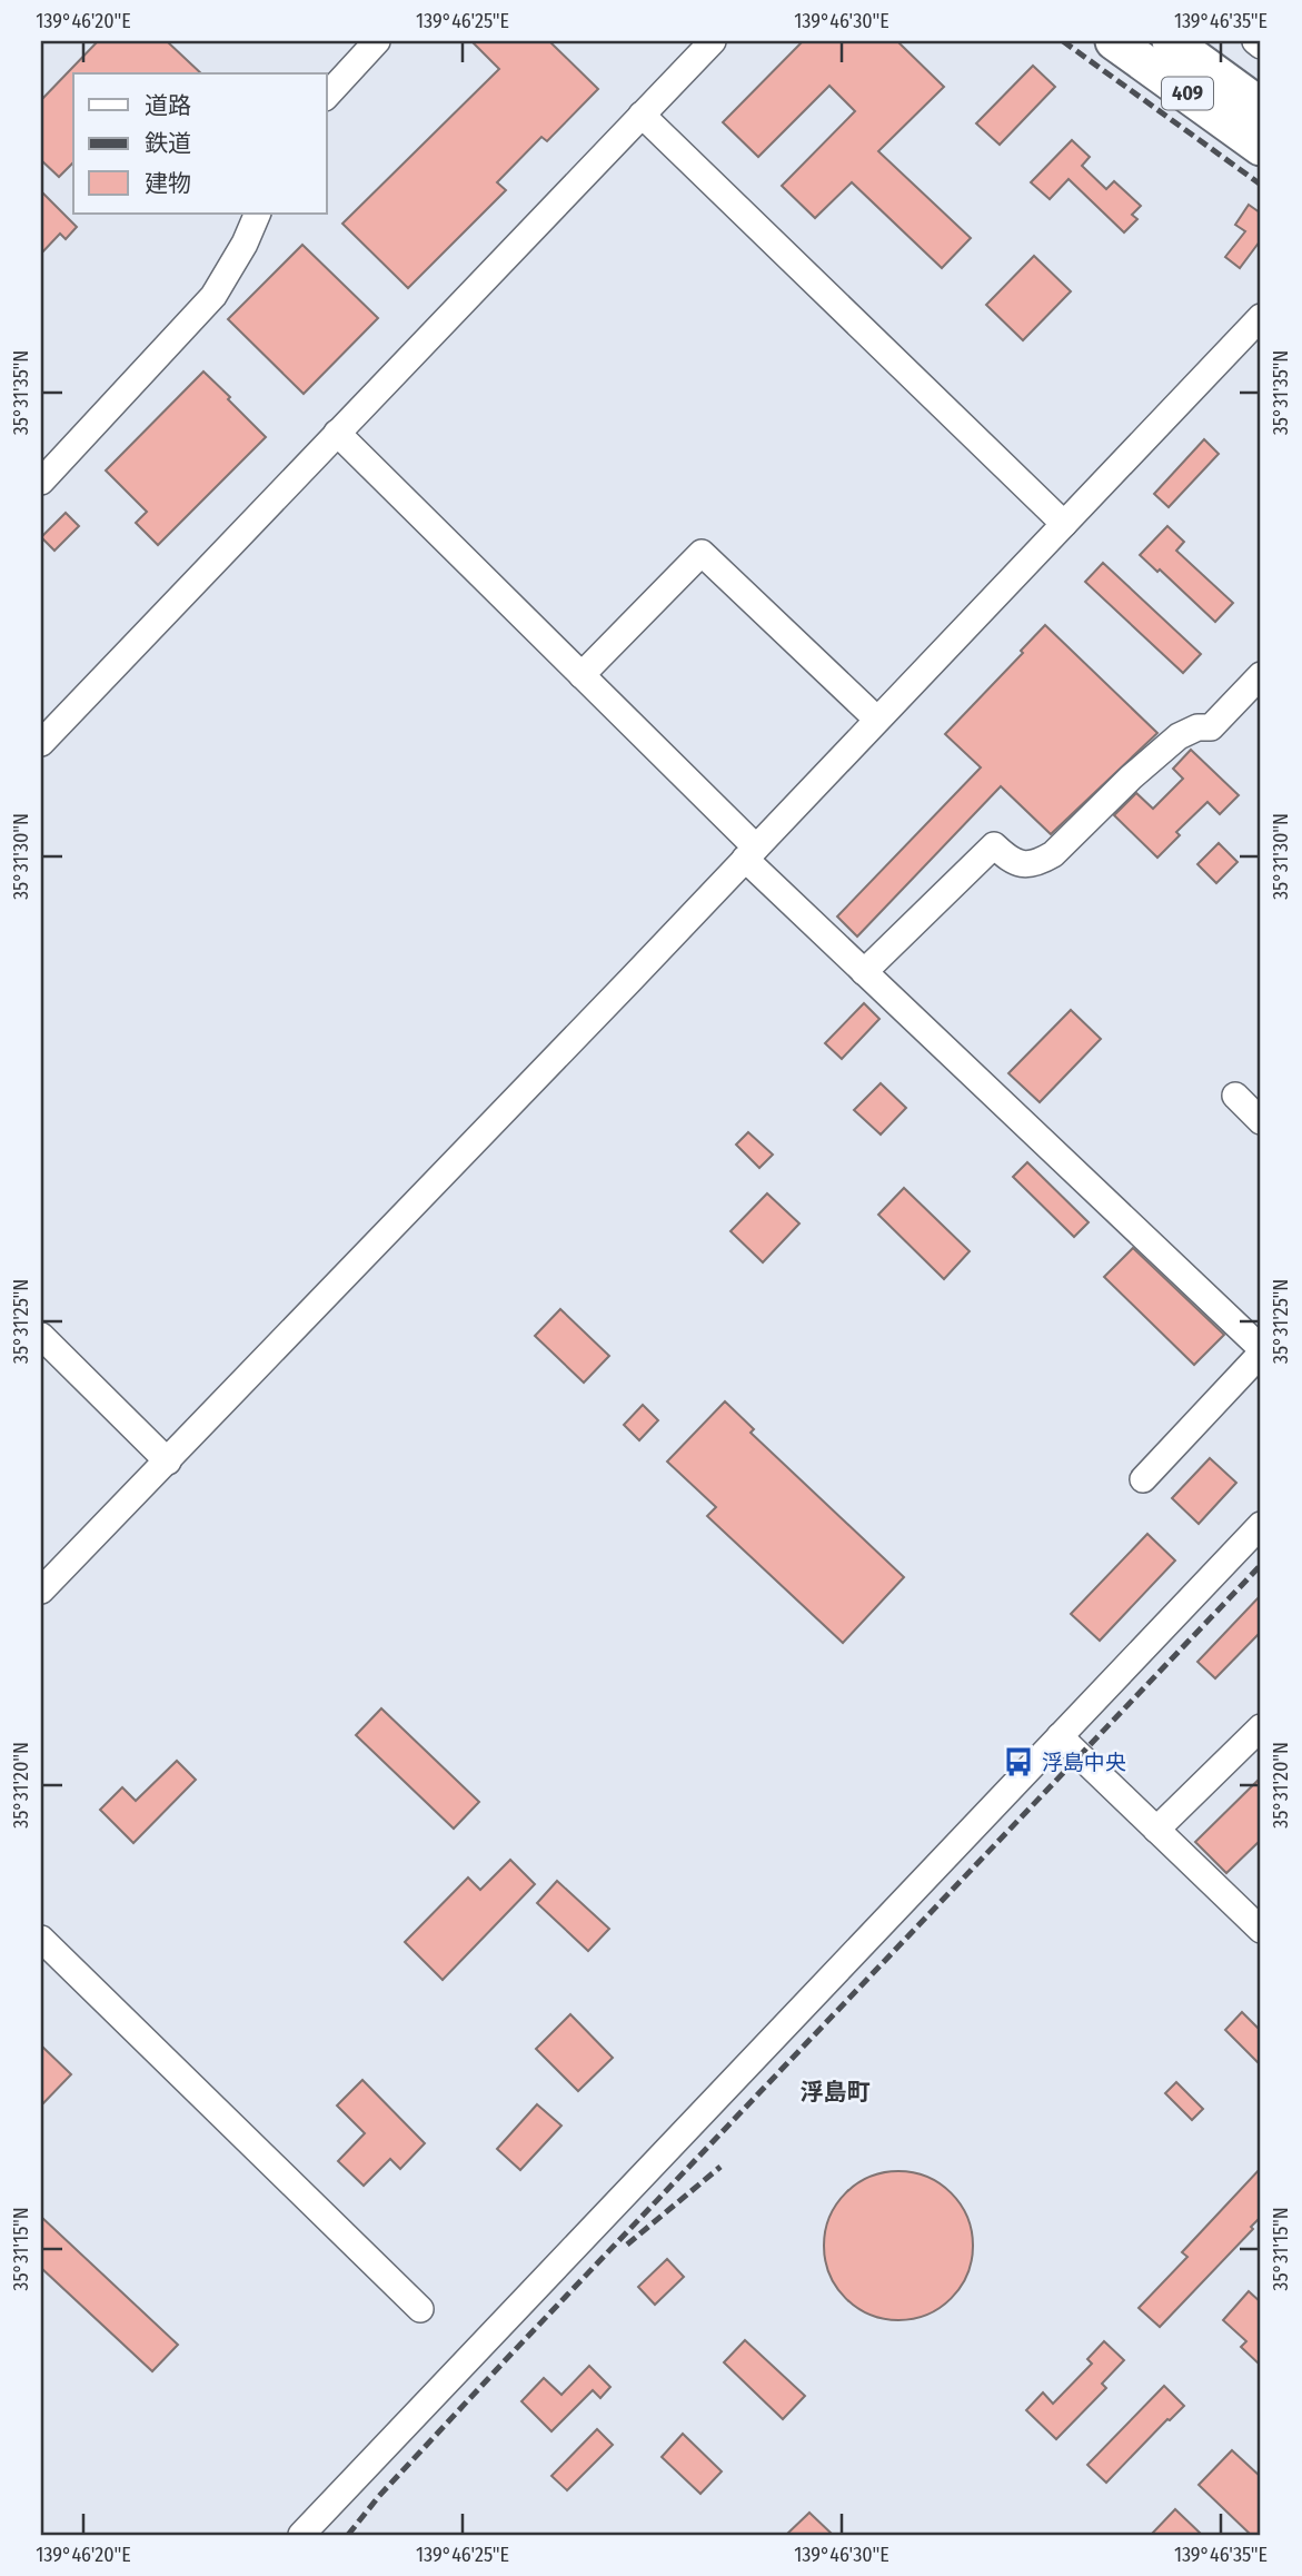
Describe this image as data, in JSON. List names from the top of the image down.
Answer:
{
  "streets": {
    "highway": ["409"]
  },
  "districts": ["浮島町"],
  "places": {
    "bus stop": ["浮島中央"]
  },
  "legend": ["道路", "鉄道", "建物"],
  "coordinates": [
    "139°46'20\"E",
    "139°46'25\"E",
    "139°46'30\"E",
    "139°46'35\"E",
    "35°31'35\"N",
    "35°31'30\"N",
    "35°31'25\"N",
    "35°31'20\"N",
    "35°31'15\"N"
  ]
}
